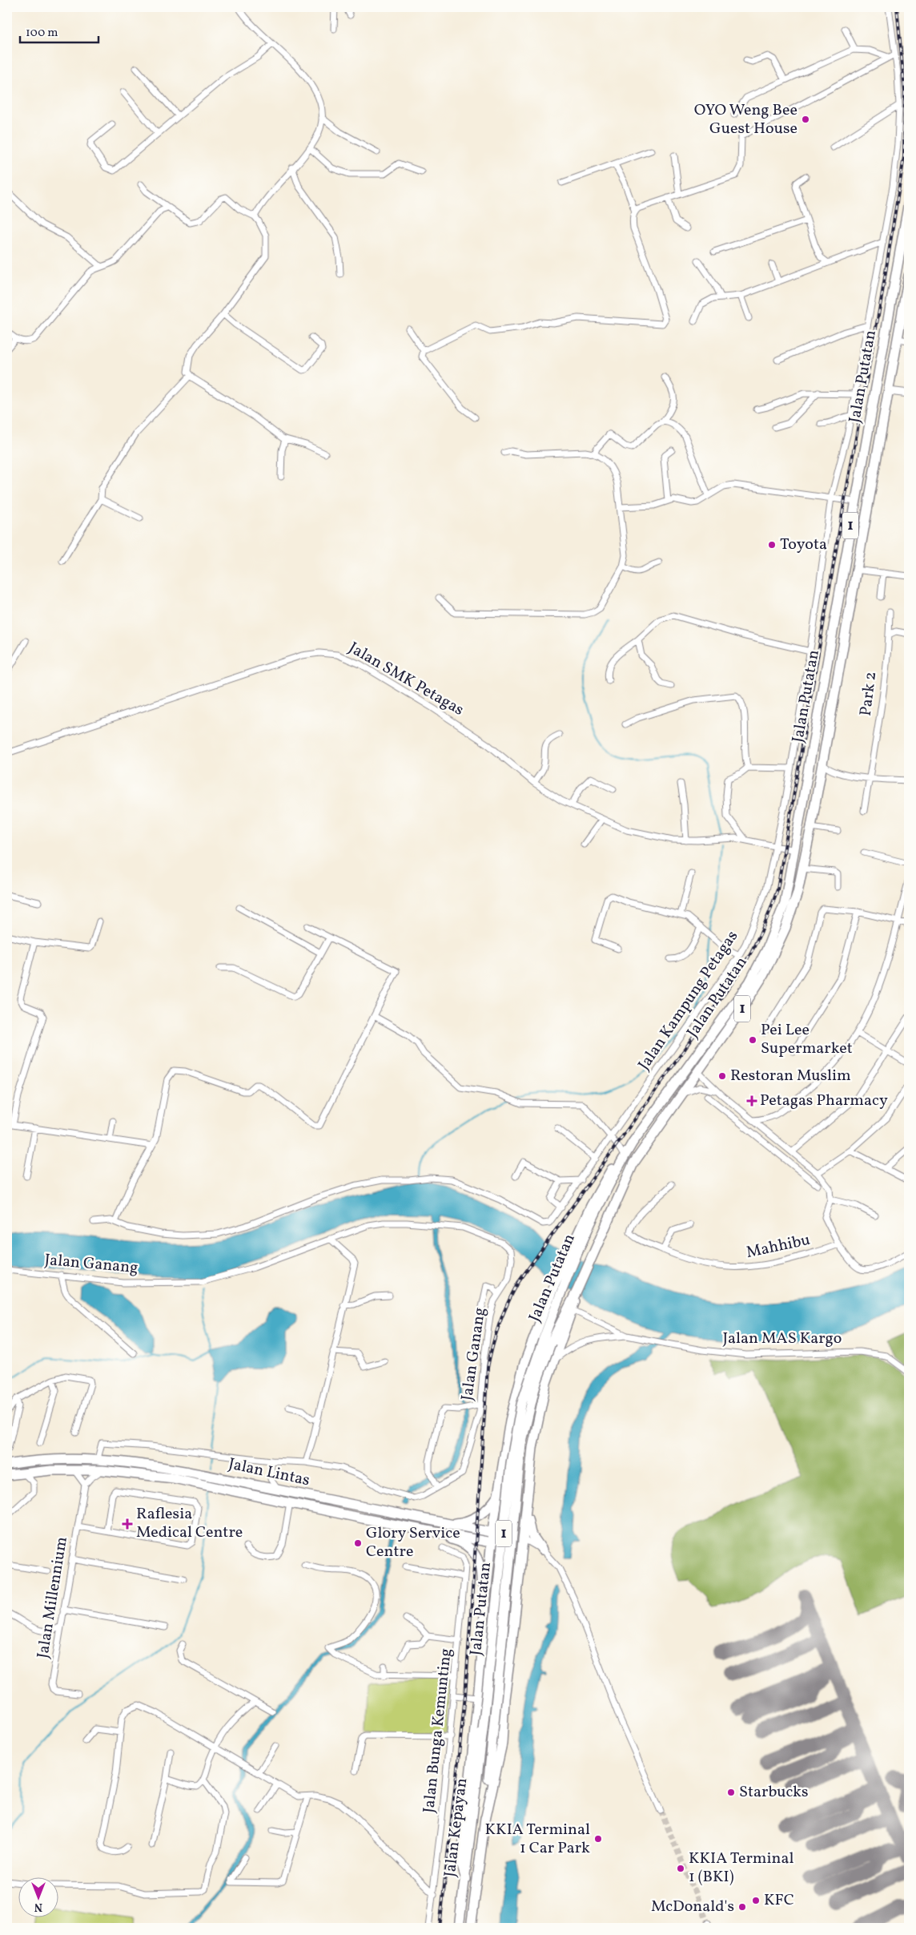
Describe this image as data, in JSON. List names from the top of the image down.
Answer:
{
  "streets": {
    "highway": [
      "Jalan Putatan",
      "1",
      "Jalan Lintas",
      "Jalan Kepayan"
    ],
    "street": [
      "Jalan SMK Petagas",
      "Park 2",
      "Jalan Kampung Petagas",
      "Mahhibu",
      "Jalan Ganang",
      "Jalan MAS Kargo",
      "Jalan Millennium",
      "Jalan Bunga Kemunting"
    ]
  },
  "crossings": [
    ["Jalan Putatan", "Jalan SMK Petagas"],
    ["Jalan Putatan", "Jalan Kepayan"],
    ["Jalan SMK Petagas", "Jalan Kampung Petagas"],
    ["Jalan Ganang", "Jalan Lintas"]
  ],
  "places": {
    "other": [
      "OYO Weng Bee Guest House",
      "Toyota",
      "Pei Lee Supermarket",
      "Restoran Muslim",
      "Glory Service Centre",
      "Starbucks",
      "KKIA Terminal 1 Car Park",
      "KKIA Terminal 1 (BKI)",
      "KFC",
      "McDonald's"
    ],
    "health": ["Petagas Pharmacy", "Raflesia Medical Centre"]
  },
  "scale_bar": "100 m",
  "north": "bottom"
}
